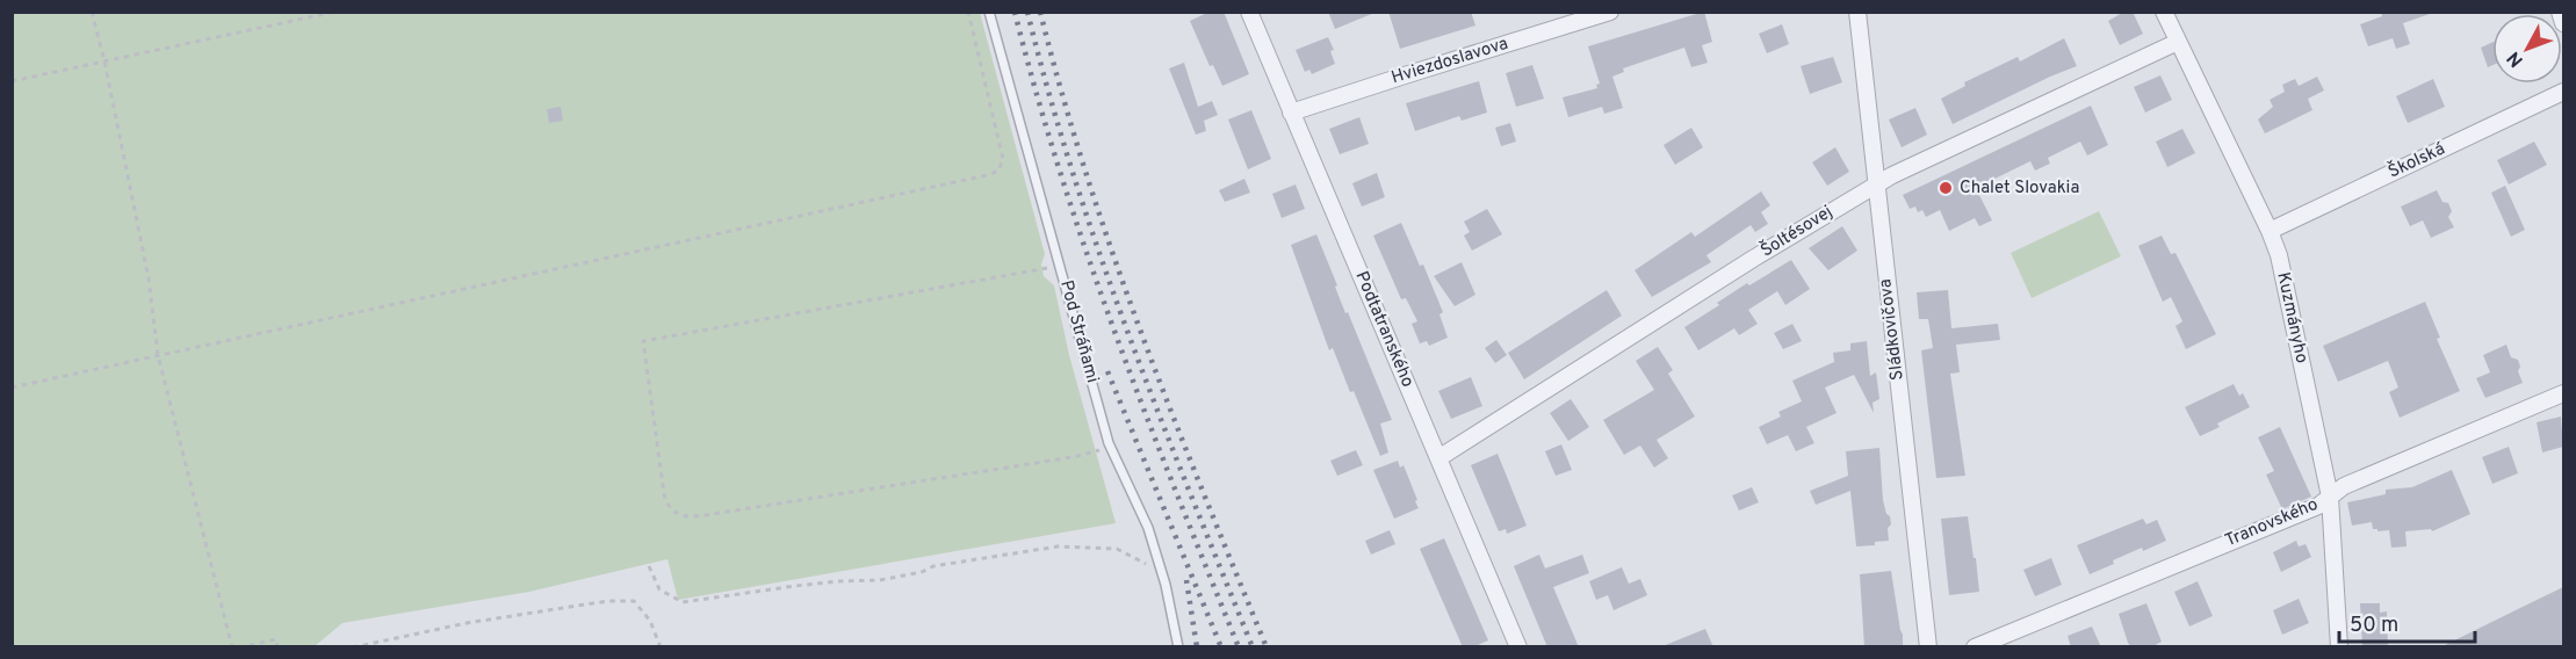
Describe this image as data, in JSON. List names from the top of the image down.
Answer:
{
  "streets": {
    "street": [
      "Hviezdoslavova",
      "Školská",
      "Šoltésovej",
      "Kuzmányho",
      "Podtatranského",
      "Sládkovičova",
      "Tranovského"
    ],
    "lane": ["Pod Stráňami"]
  },
  "crossings": [
    ["Hviezdoslavova", "Podtatranského"],
    ["Školská", "Kuzmányho"],
    ["Šoltésovej", "Kuzmányho"],
    ["Šoltésovej", "Podtatranského"],
    ["Šoltésovej", "Sládkovičova"],
    ["Kuzmányho", "Tranovského"]
  ],
  "places": ["Chalet Slovakia"],
  "scale_bar": "50 m",
  "north": "bottom left"
}
